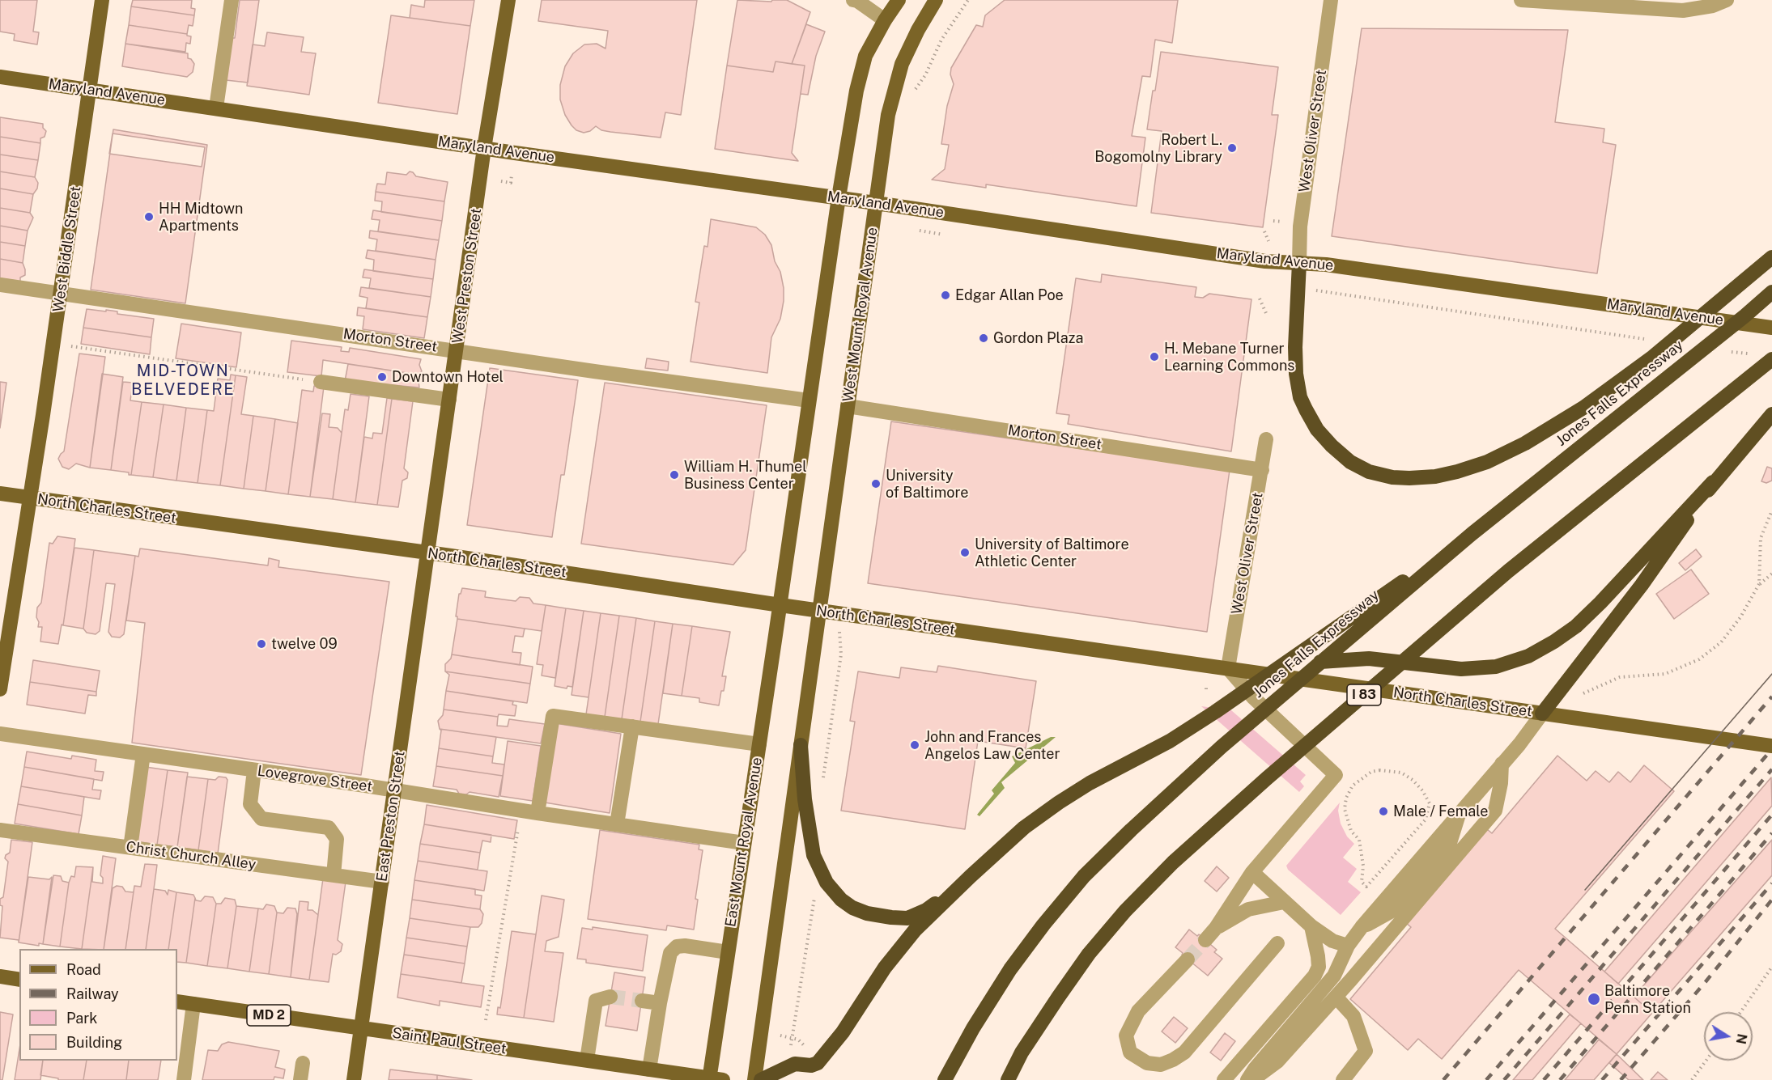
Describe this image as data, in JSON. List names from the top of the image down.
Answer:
{
  "streets": {
    "highway": ["Jones Falls Expressway", "I 83"],
    "main road": [
      "Maryland Avenue",
      "West Biddle Street",
      "West Preston Street",
      "West Mount Royal Avenue",
      "North Charles Street",
      "East Preston Street",
      "East Mount Royal Avenue",
      "MD 2",
      "Saint Paul Street"
    ],
    "street": [
      "West Oliver Street",
      "Morton Street",
      "Lovegrove Street",
      "Christ Church Alley"
    ]
  },
  "crossings": [
    ["Maryland Avenue", "West Oliver Street"],
    ["Maryland Avenue", "West Biddle Street"],
    ["Maryland Avenue", "West Preston Street"],
    ["Maryland Avenue", "West Mount Royal Avenue"],
    ["West Oliver Street", "Morton Street"],
    ["West Oliver Street", "North Charles Street"],
    ["West Biddle Street", "Morton Street"],
    ["West Biddle Street", "North Charles Street"],
    ["West Preston Street", "Morton Street"],
    ["West Preston Street", "North Charles Street"],
    ["West Preston Street", "East Preston Street"],
    ["West Mount Royal Avenue", "Morton Street"],
    ["West Mount Royal Avenue", "North Charles Street"],
    ["North Charles Street", "East Preston Street"],
    ["North Charles Street", "East Mount Royal Avenue"],
    ["Lovegrove Street", "East Preston Street"],
    ["Lovegrove Street", "East Mount Royal Avenue"],
    ["East Preston Street", "Christ Church Alley"],
    ["East Preston Street", "Saint Paul Street"],
    ["East Mount Royal Avenue", "Saint Paul Street"]
  ],
  "districts": ["MID-TOWN BELVEDERE"],
  "places": [
    "Robert L. Bogomolny Library",
    "HH Midtown Apartments",
    "Edgar Allan Poe",
    "Gordon Plaza",
    "H. Mebane Turner Learning Commons",
    "Downtown Hotel",
    "William H. Thumel Business Center",
    "University of Baltimore",
    "University of Baltimore Athletic Center",
    "twelve 09",
    "John and Frances Angelos Law Center",
    "Male / Female",
    "Baltimore Penn Station"
  ],
  "legend": [
    "Road",
    "Railway",
    "Park",
    "Building"
  ],
  "north": "right"
}
